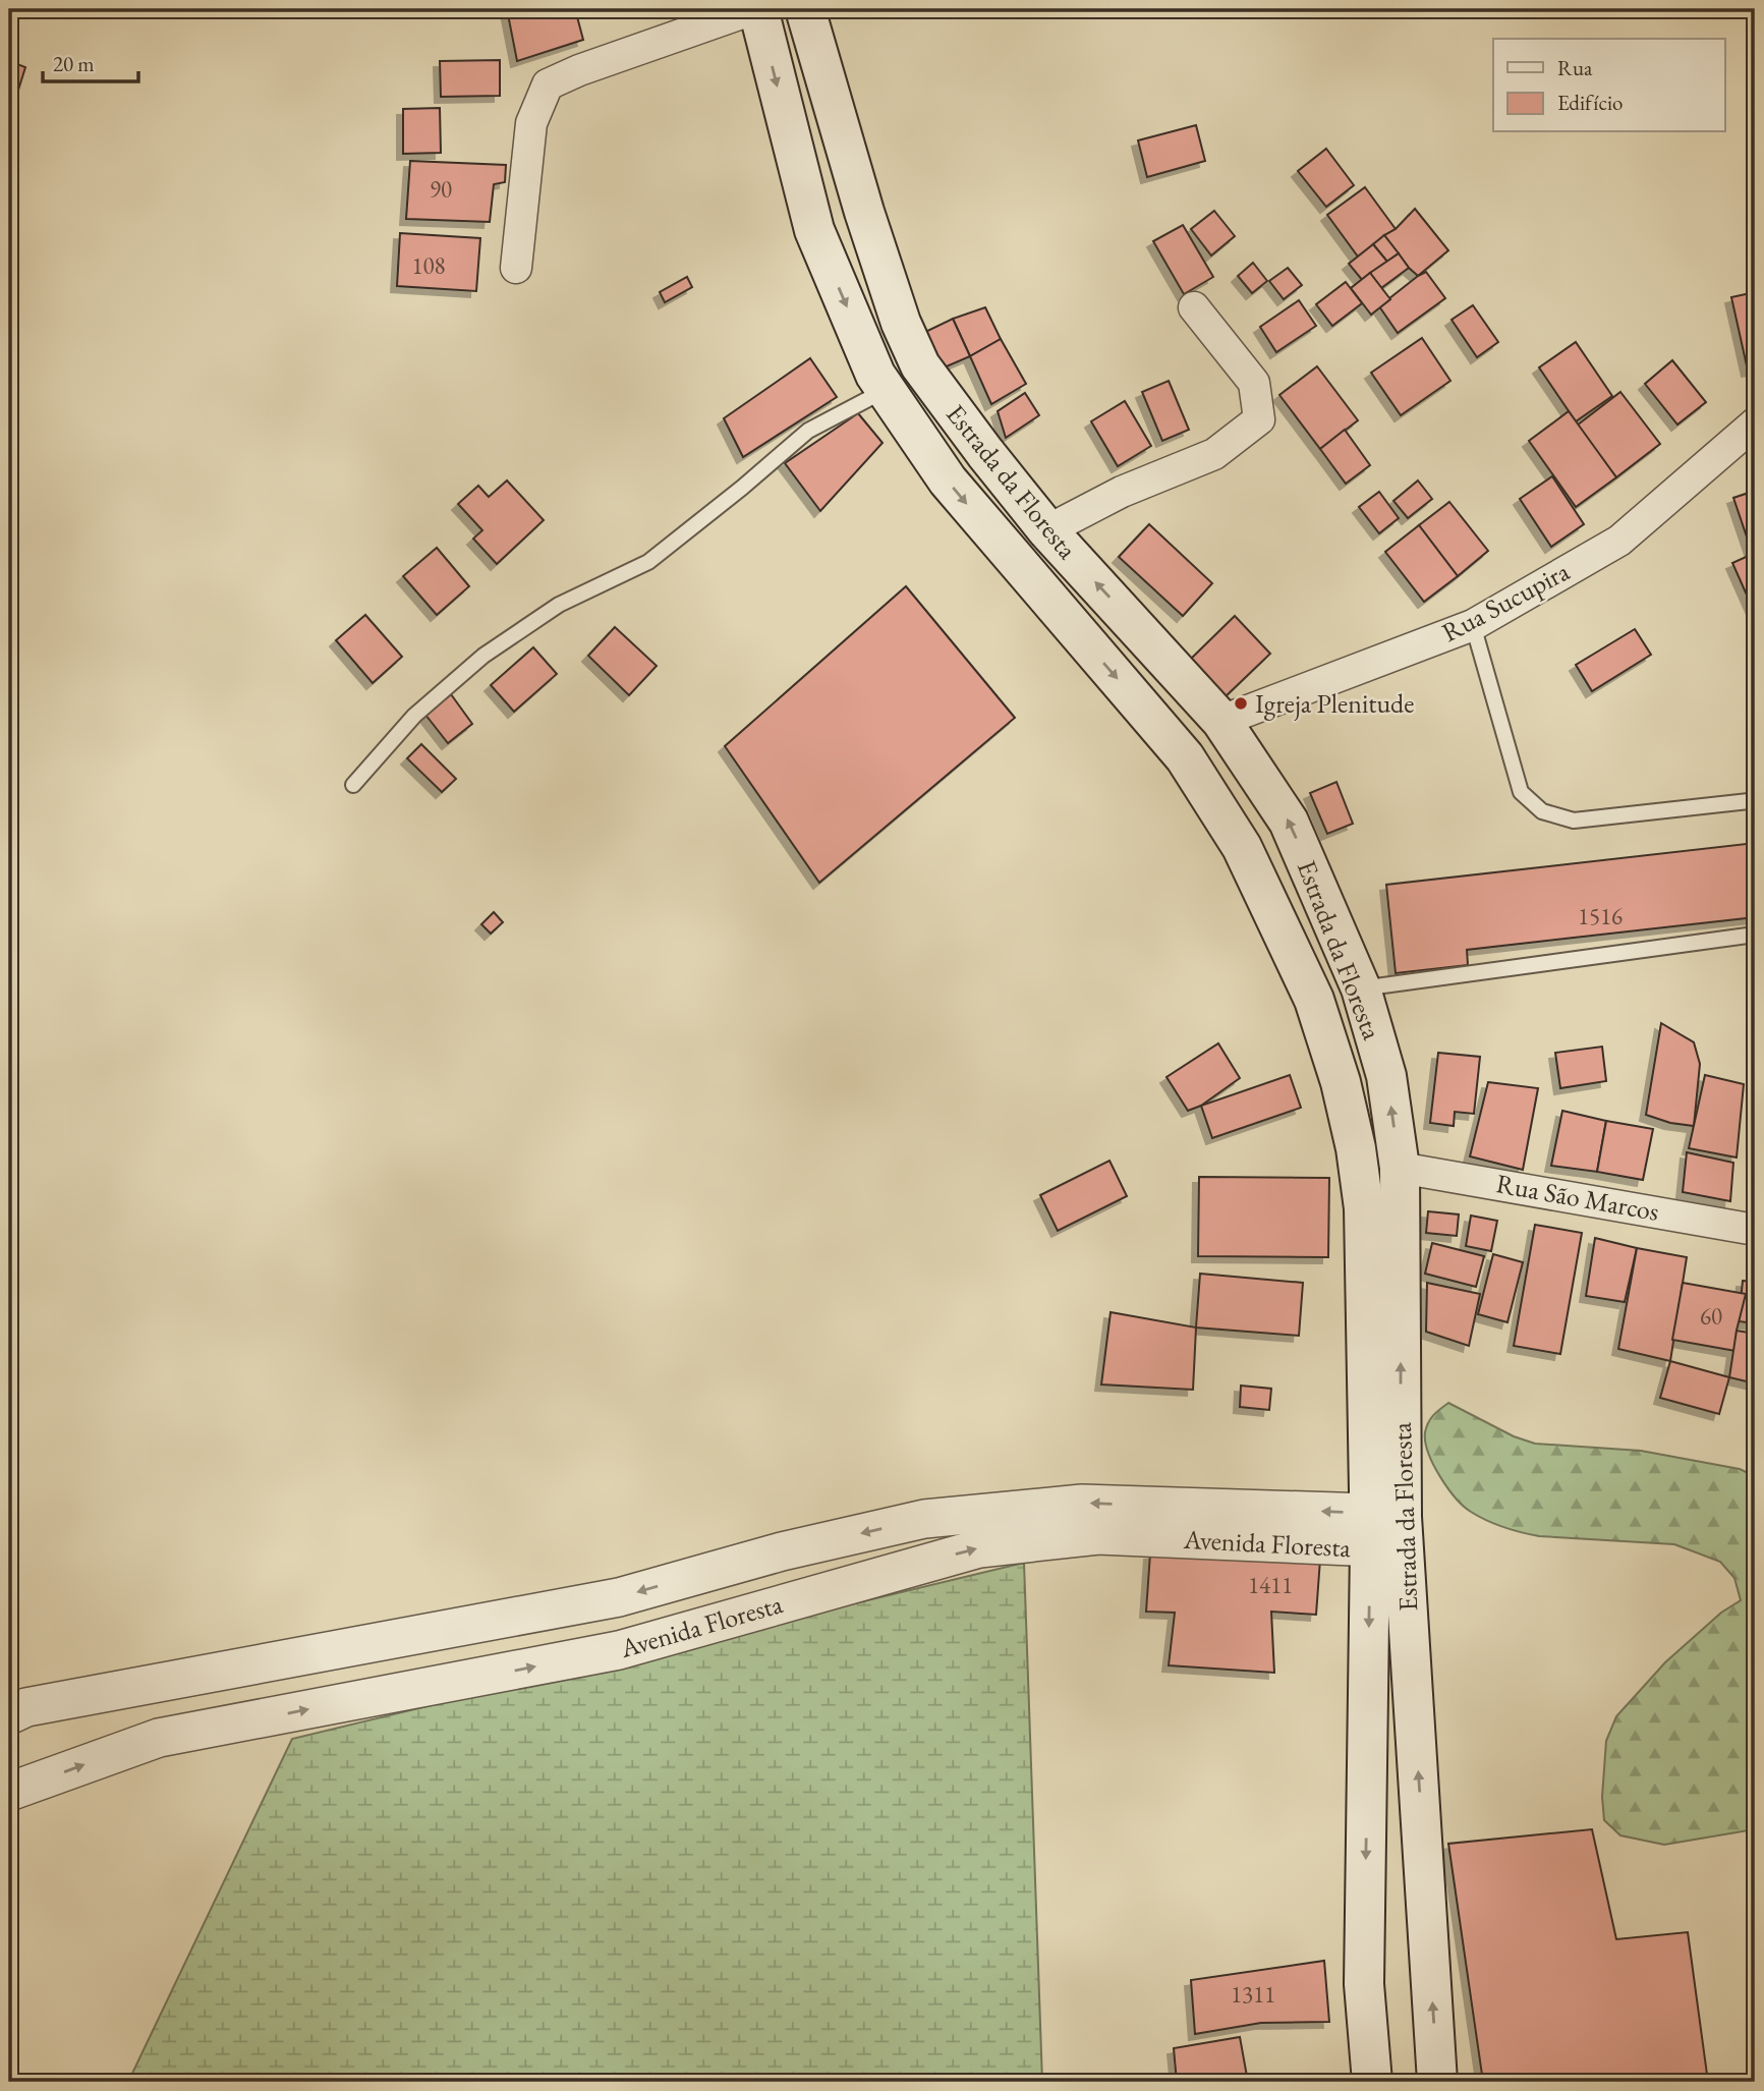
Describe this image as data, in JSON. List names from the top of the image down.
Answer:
{
  "streets": {
    "main road": ["Estrada da Floresta"],
    "street": ["Rua Sucupira", "Rua São Marcos", "Avenida Floresta"]
  },
  "crossings": [
    ["Estrada da Floresta", "Rua Sucupira"],
    ["Estrada da Floresta", "Rua São Marcos"],
    ["Estrada da Floresta", "Avenida Floresta"]
  ],
  "places": ["Igreja Plenitude"],
  "house_numbers": [
    "90",
    "108",
    "1516",
    "60",
    "1411",
    "1311"
  ],
  "legend": ["Rua", "Edifício"],
  "scale_bar": "20 m"
}
